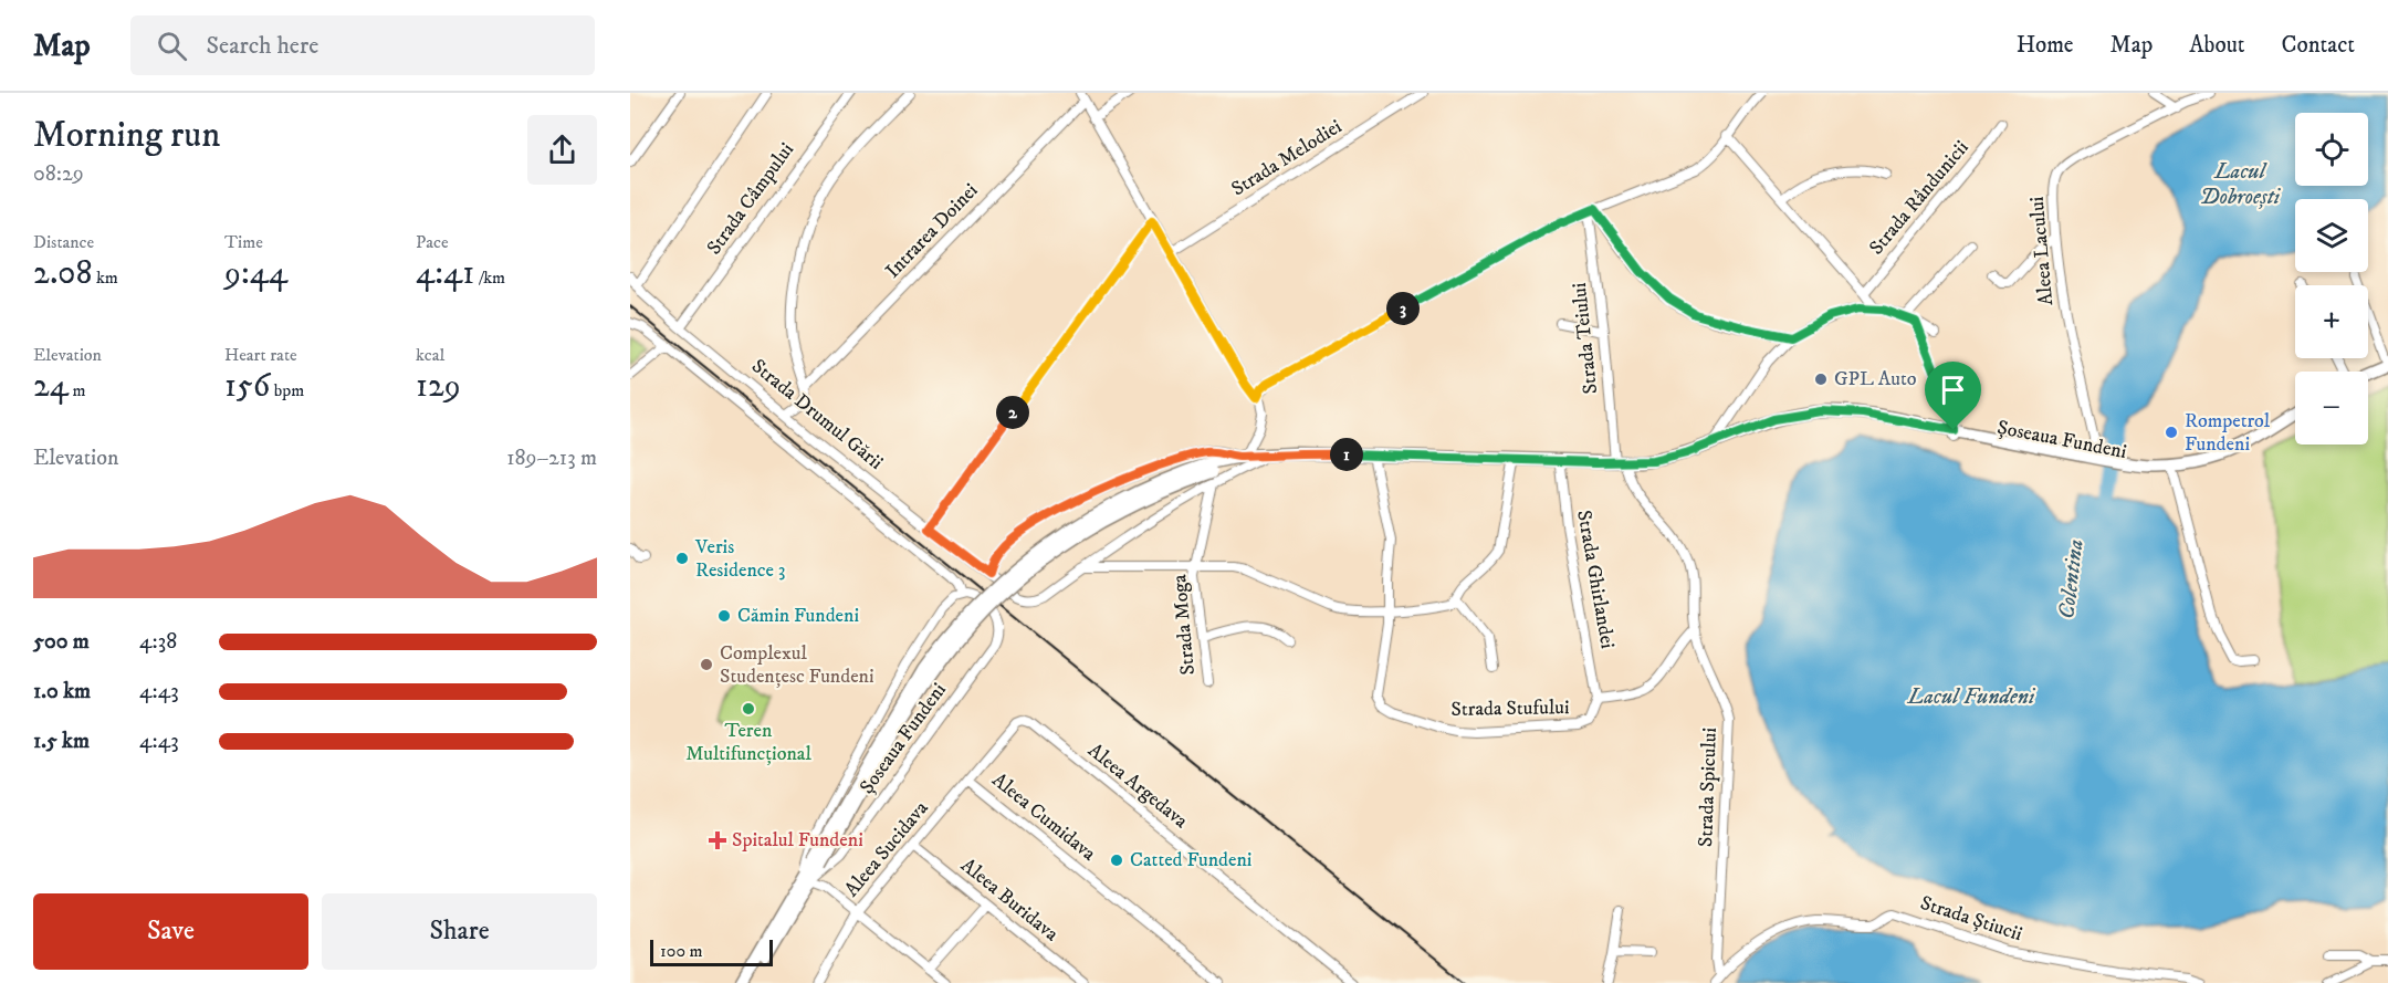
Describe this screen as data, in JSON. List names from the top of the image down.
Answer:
{
  "streets": {
    "main road": ["Șoseaua Fundeni"],
    "street": [
      "Strada Melodiei",
      "Strada Rândunicii",
      "Strada Câmpului",
      "Intrarea Doinei",
      "Aleea Lacului",
      "Strada Teiului",
      "Strada Drumul Gării",
      "Strada Ghirlandei",
      "Strada Moga",
      "Strada Stufului",
      "Aleea Argedava",
      "Strada Spicului",
      "Aleea Cumidava",
      "Aleea Sucidava",
      "Aleea Buridava",
      "Strada Știucii"
    ]
  },
  "crossings": [
    ["Strada Câmpului", "Strada Drumul Gării"],
    ["Intrarea Doinei", "Strada Drumul Gării"],
    ["Aleea Lacului", "Șoseaua Fundeni"],
    ["Strada Teiului", "Șoseaua Fundeni"],
    ["Strada Teiului", "Strada Spicului"],
    ["Strada Drumul Gării", "Șoseaua Fundeni"],
    ["Șoseaua Fundeni", "Strada Ghirlandei"],
    ["Șoseaua Fundeni", "Strada Moga"],
    ["Șoseaua Fundeni", "Strada Spicului"],
    ["Strada Ghirlandei", "Strada Stufului"],
    ["Strada Stufului", "Strada Spicului"],
    ["Aleea Argedava", "Aleea Sucidava"],
    ["Strada Spicului", "Strada Știucii"],
    ["Aleea Cumidava", "Aleea Sucidava"],
    ["Aleea Sucidava", "Aleea Buridava"]
  ],
  "water": ["Lacul Dobroești", "Colentina", "Lacul Fundeni"],
  "places": {
    "other": [
      "GPL Auto",
      "Rompetrol Fundeni",
      "Veris Residence 3",
      "Cămin Fundeni",
      "Complexul Studențesc Fundeni",
      "Teren Multifuncțional",
      "Catted Fundeni"
    ],
    "health": ["Spitalul Fundeni"]
  },
  "scale_bar": "100 m",
  "page": {
    "header": "Map",
    "search": "Search here",
    "nav": [
      "Home",
      "Map",
      "About",
      "Contact"
    ],
    "heading": ["Morning run", "08:29"],
    "map_buttons": ["+", "−"],
    "stats": [
      ["Distance", "2.08 km"],
      ["Time", "9:44"],
      ["Pace", "4:41 /km"],
      ["Elevation", "24 m"],
      ["Heart rate", "156 bpm"],
      ["kcal", "129"]
    ],
    "pins": ["3", "2", "1"],
    "chart": ["Elevation", "189–213 m"],
    "list": [
      {
        "name": "500 m",
        "note": "4:38"
      },
      {
        "name": "1.0 km",
        "note": "4:43"
      },
      {
        "name": "1.5 km",
        "note": "4:43"
      }
    ],
    "buttons": ["Save", "Share"],
    "scale": "100 m"
  }
}
